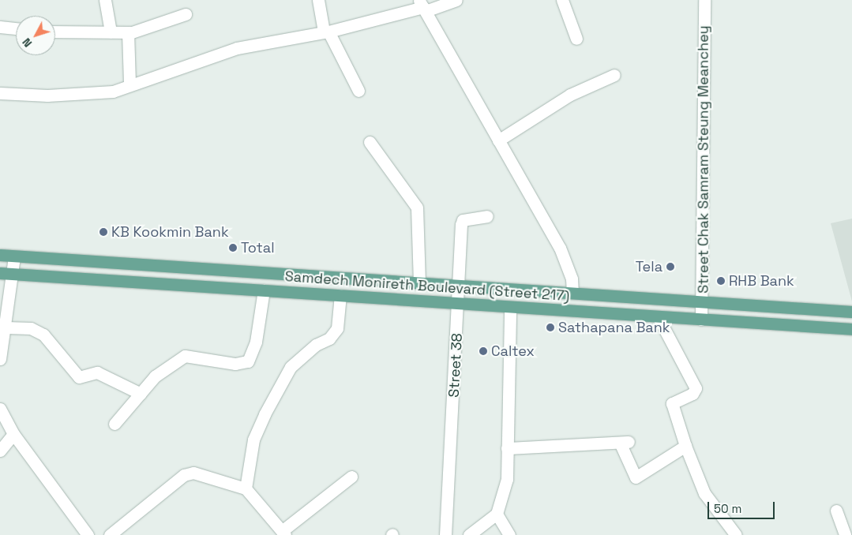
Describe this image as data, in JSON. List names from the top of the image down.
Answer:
{
  "streets": {
    "main road": ["Samdech Monireth Boulevard (Street 217)"],
    "street": ["Street Chak Samram Steung Meanchey", "Street 38"]
  },
  "crossings": [
    ["Street Chak Samram Steung Meanchey", "Samdech Monireth Boulevard (Street 217)"],
    ["Samdech Monireth Boulevard (Street 217)", "Street 38"]
  ],
  "places": [
    "KB Kookmin Bank",
    "Total",
    "Tela",
    "RHB Bank",
    "Sathapana Bank",
    "Caltex"
  ],
  "scale_bar": "50 m",
  "north": "bottom left"
}
